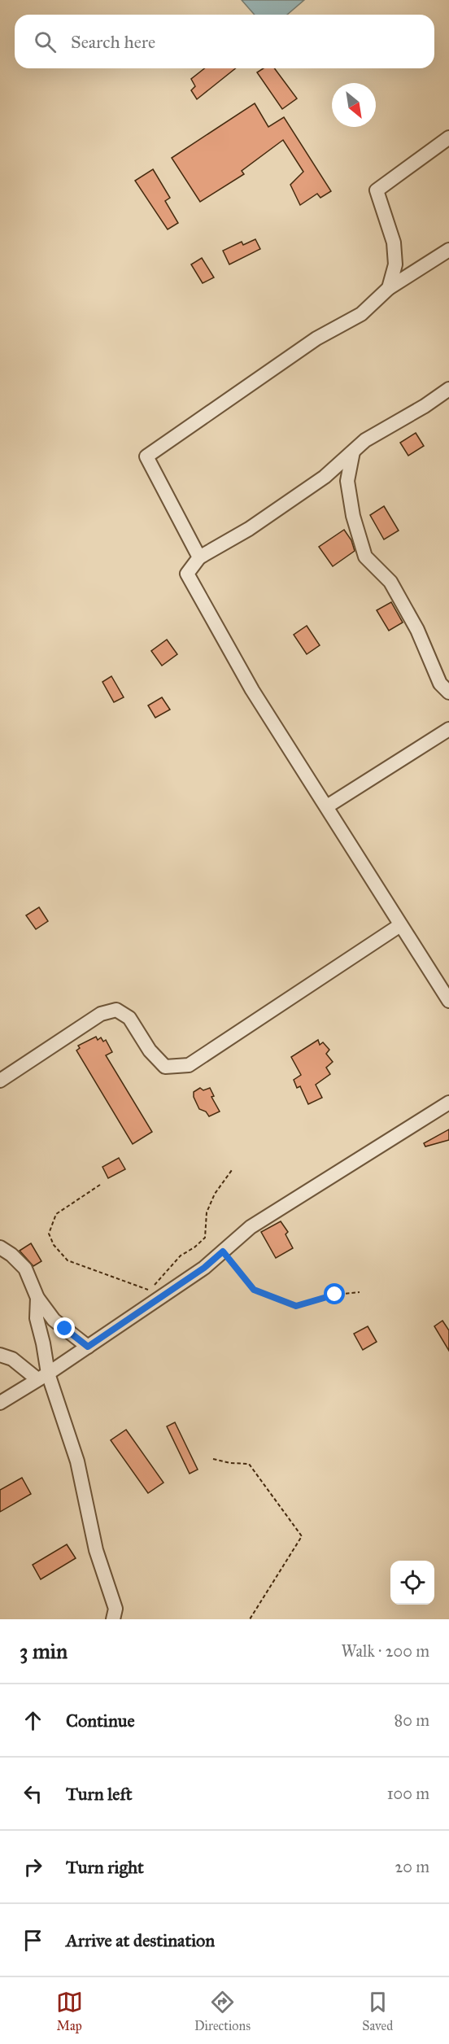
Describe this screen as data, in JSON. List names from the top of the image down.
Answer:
{
  "north": "bottom right",
  "page": {
    "search": "Search here",
    "heading": ["3 min", "Walk · 200 m"],
    "list": [
      ["Continue", "80 m"],
      ["Turn left", "100 m"],
      ["Turn right", "20 m"],
      "Arrive at destination"
    ],
    "nav": ["Map", "Directions", "Saved"]
  }
}
